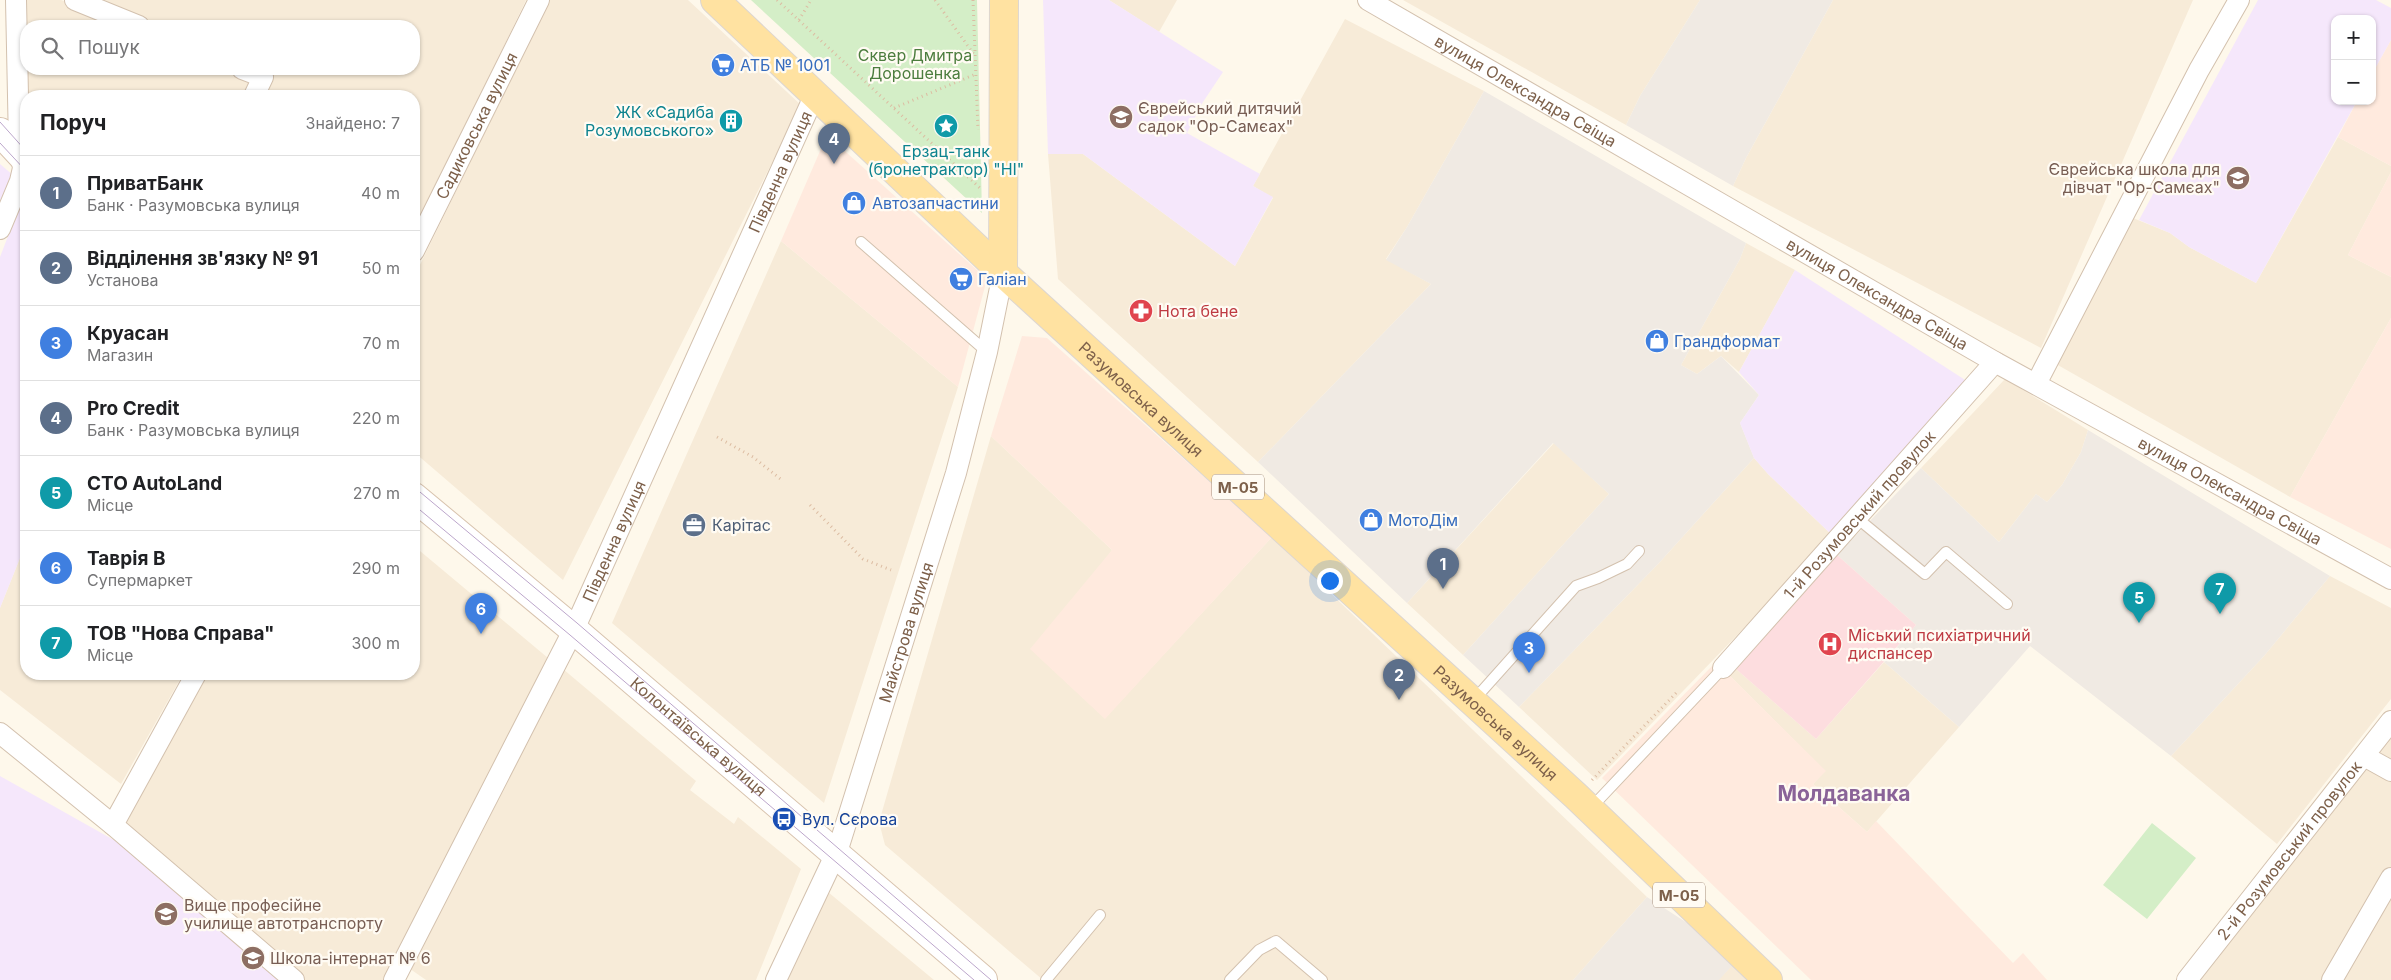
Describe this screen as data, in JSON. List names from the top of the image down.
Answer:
{
  "streets": {
    "main road": ["Разумовська вулиця", "М-05", "Колонтаївська вулиця"],
    "street": [
      "вулиця Олександра Свіща",
      "Садиковська вулиця",
      "Південна вулиця",
      "1-й Розумовський провулок",
      "Майстрова вулиця",
      "2-й Розумовський провулок"
    ]
  },
  "crossings": [
    ["вулиця Олександра Свіща", "1-й Розумовський провулок"],
    ["Південна вулиця", "Разумовська вулиця"],
    ["Південна вулиця", "Колонтаївська вулиця"],
    ["Разумовська вулиця", "Майстрова вулиця"],
    ["Майстрова вулиця", "Колонтаївська вулиця"]
  ],
  "districts": ["Молдаванка"],
  "parks": ["Сквер Дмитра Дорошенка"],
  "places": {
    "supermarket": ["АТБ № 1001", "Галіан"],
    "school or university": [
      "Єврейський дитячий садок \"Ор-Самєах\"",
      "Єврейська школа для дівчат \"Ор-Самєах\"",
      "Вище професійне училище автотранспорту",
      "Школа-інтернат № 6"
    ],
    "building": ["ЖК «Садиба Розумовського»"],
    "place": ["Ерзац-танк (бронетрактор) \"НІ\""],
    "shop": ["Автозапчастини", "Грандформат", "МотоДім"],
    "pharmacy": ["Нота бене"],
    "office": ["Карітас"],
    "hospital": ["Міський психіатричний диспансер"],
    "bus stop": ["Вул. Сєрова"]
  },
  "page": {
    "map_buttons": ["+", "−"],
    "search": "Пошук",
    "heading": ["Поруч", "Знайдено: 7"],
    "pins": [
      "4",
      "1",
      "7",
      "5",
      "6",
      "3",
      "2"
    ],
    "list": [
      {
        "mark": "1",
        "name": "ПриватБанк",
        "note": "Банк · Разумовська вулиця",
        "value": "40 m"
      },
      {
        "mark": "2",
        "name": "Відділення зв'язку № 91",
        "note": "Установа",
        "value": "50 m"
      },
      {
        "mark": "3",
        "name": "Круасан",
        "note": "Магазин",
        "value": "70 m"
      },
      {
        "mark": "4",
        "name": "Pro Credit",
        "note": "Банк · Разумовська вулиця",
        "value": "220 m"
      },
      {
        "mark": "5",
        "name": "СТО AutoLand",
        "note": "Місце",
        "value": "270 m"
      },
      {
        "mark": "6",
        "name": "Таврія В",
        "note": "Супермаркет",
        "value": "290 m"
      },
      {
        "mark": "7",
        "name": "ТОВ \"Нова Справа\"",
        "note": "Місце",
        "value": "300 m"
      }
    ]
  }
}
